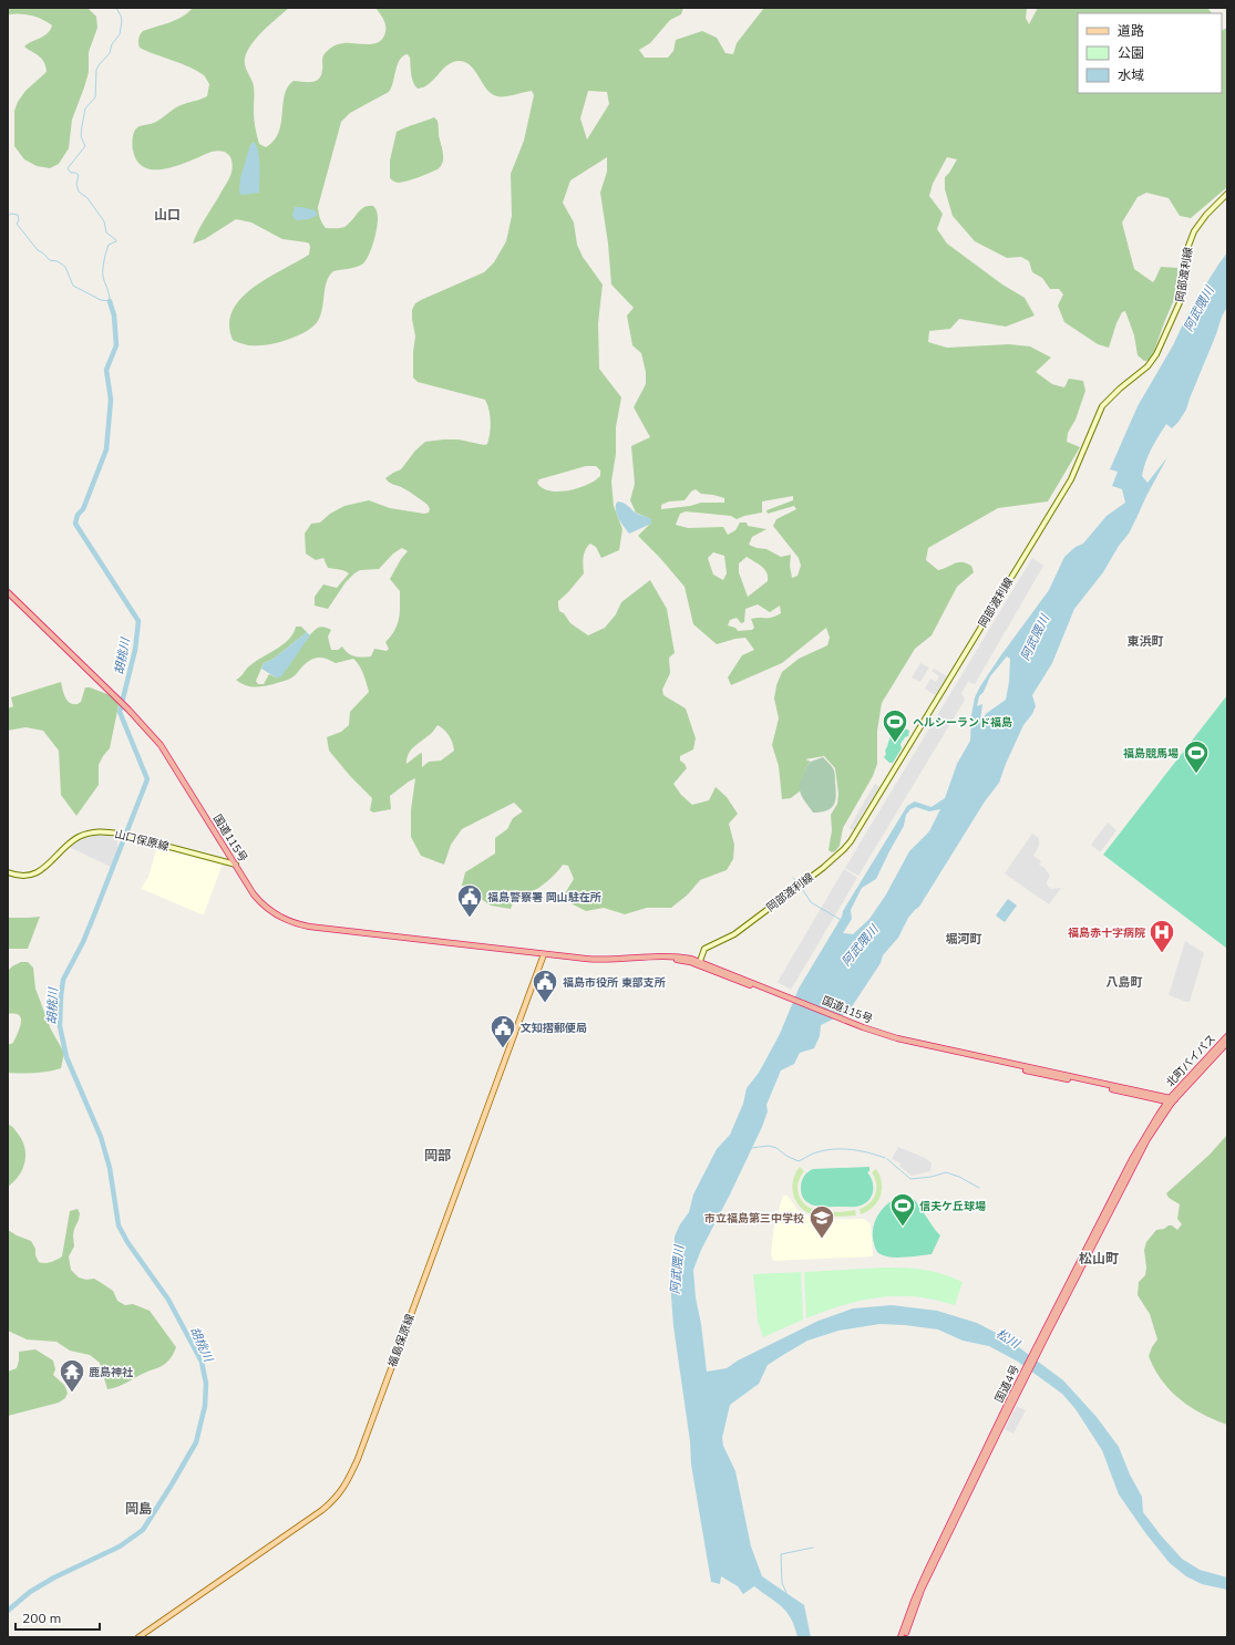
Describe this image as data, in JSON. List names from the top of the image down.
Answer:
{
  "streets": {
    "highway": ["国道115号", "北町バイパス", "国道4号"],
    "main road": ["岡部渡利線", "山口保原線", "福島保原線"]
  },
  "crossings": [
    ["岡部渡利線", "国道115号"],
    ["国道115号", "山口保原線"],
    ["国道115号", "北町バイパス"],
    ["国道115号", "福島保原線"],
    ["国道115号", "国道4号"],
    ["北町バイパス", "国道4号"]
  ],
  "districts": [
    "山口",
    "東浜町",
    "堀河町",
    "八島町",
    "岡部",
    "松山町",
    "岡島"
  ],
  "water": ["阿武隈川", "胡桃川", "松川"],
  "places": {
    "sports": ["ヘルシーランド福島", "福島競馬場", "信夫ケ丘球場"],
    "public building": ["福島警察署 岡山駐在所", "福島市役所 東部支所", "文知摺郵便局"],
    "hospital": ["福島赤十字病院"],
    "school or university": ["市立福島第三中学校"],
    "temple": ["鹿島神社"]
  },
  "legend": ["道路", "公園", "水域"],
  "scale_bar": "200 m"
}
